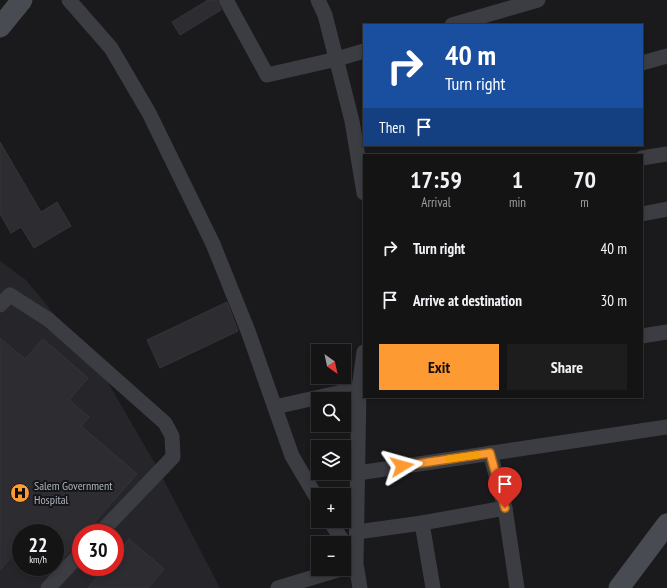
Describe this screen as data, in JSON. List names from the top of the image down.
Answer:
{
  "places": {
    "hospital": ["Salem Government Hospital"]
  },
  "north": "bottom right",
  "page": {
    "turn": ["40 m", "Turn right"],
    "then": "Then",
    "eta": [
      "17:59",
      "Arrival",
      "1",
      "min",
      "70",
      "m"
    ],
    "list": [
      {
        "name": "Turn right",
        "value": "40 m"
      },
      {
        "name": "Arrive at destination",
        "value": "30 m"
      }
    ],
    "buttons": ["Exit", "Share"],
    "map_buttons": ["+", "−"],
    "speed": "22 km/h",
    "limit": "30"
  }
}
